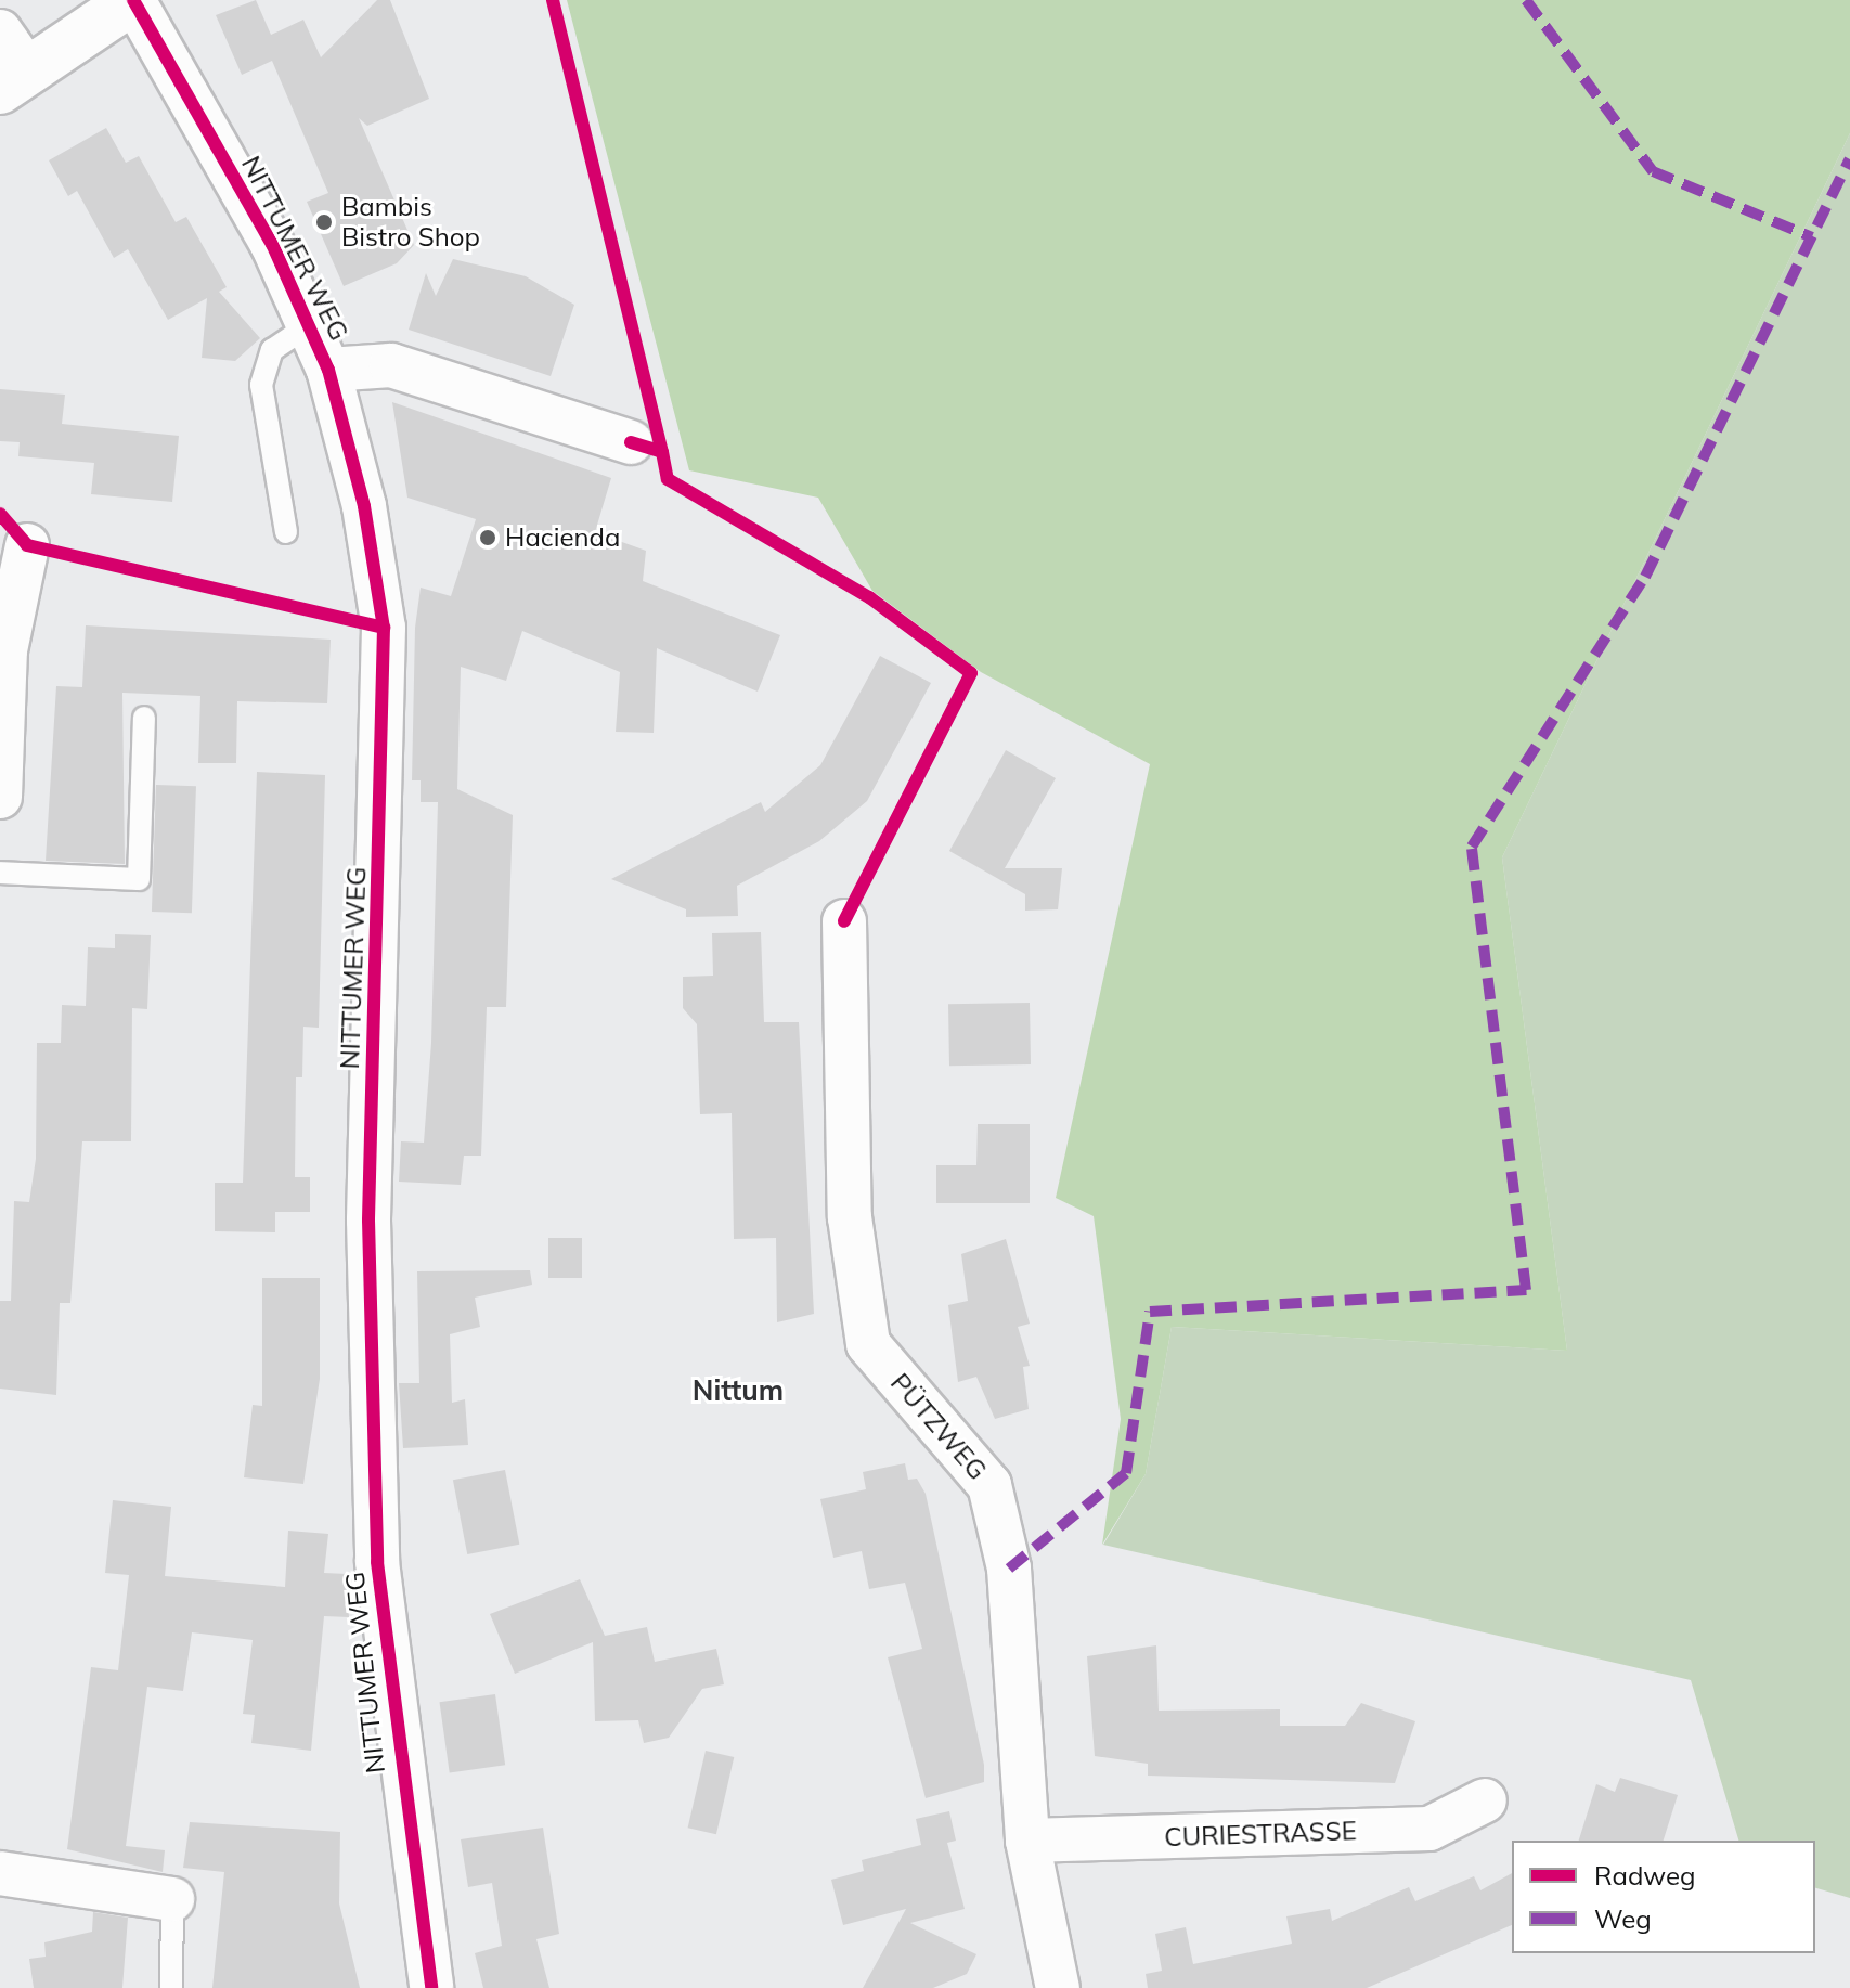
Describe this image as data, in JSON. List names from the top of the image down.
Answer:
{
  "streets": {
    "street": ["NITTUMER WEG", "PÜTZWEG", "CURIESTRASSE"]
  },
  "crossings": [
    ["PÜTZWEG", "CURIESTRASSE"]
  ],
  "districts": ["Nittum"],
  "places": ["Bambis Bistro Shop", "Hacienda"],
  "legend": ["Radweg", "Weg"]
}
